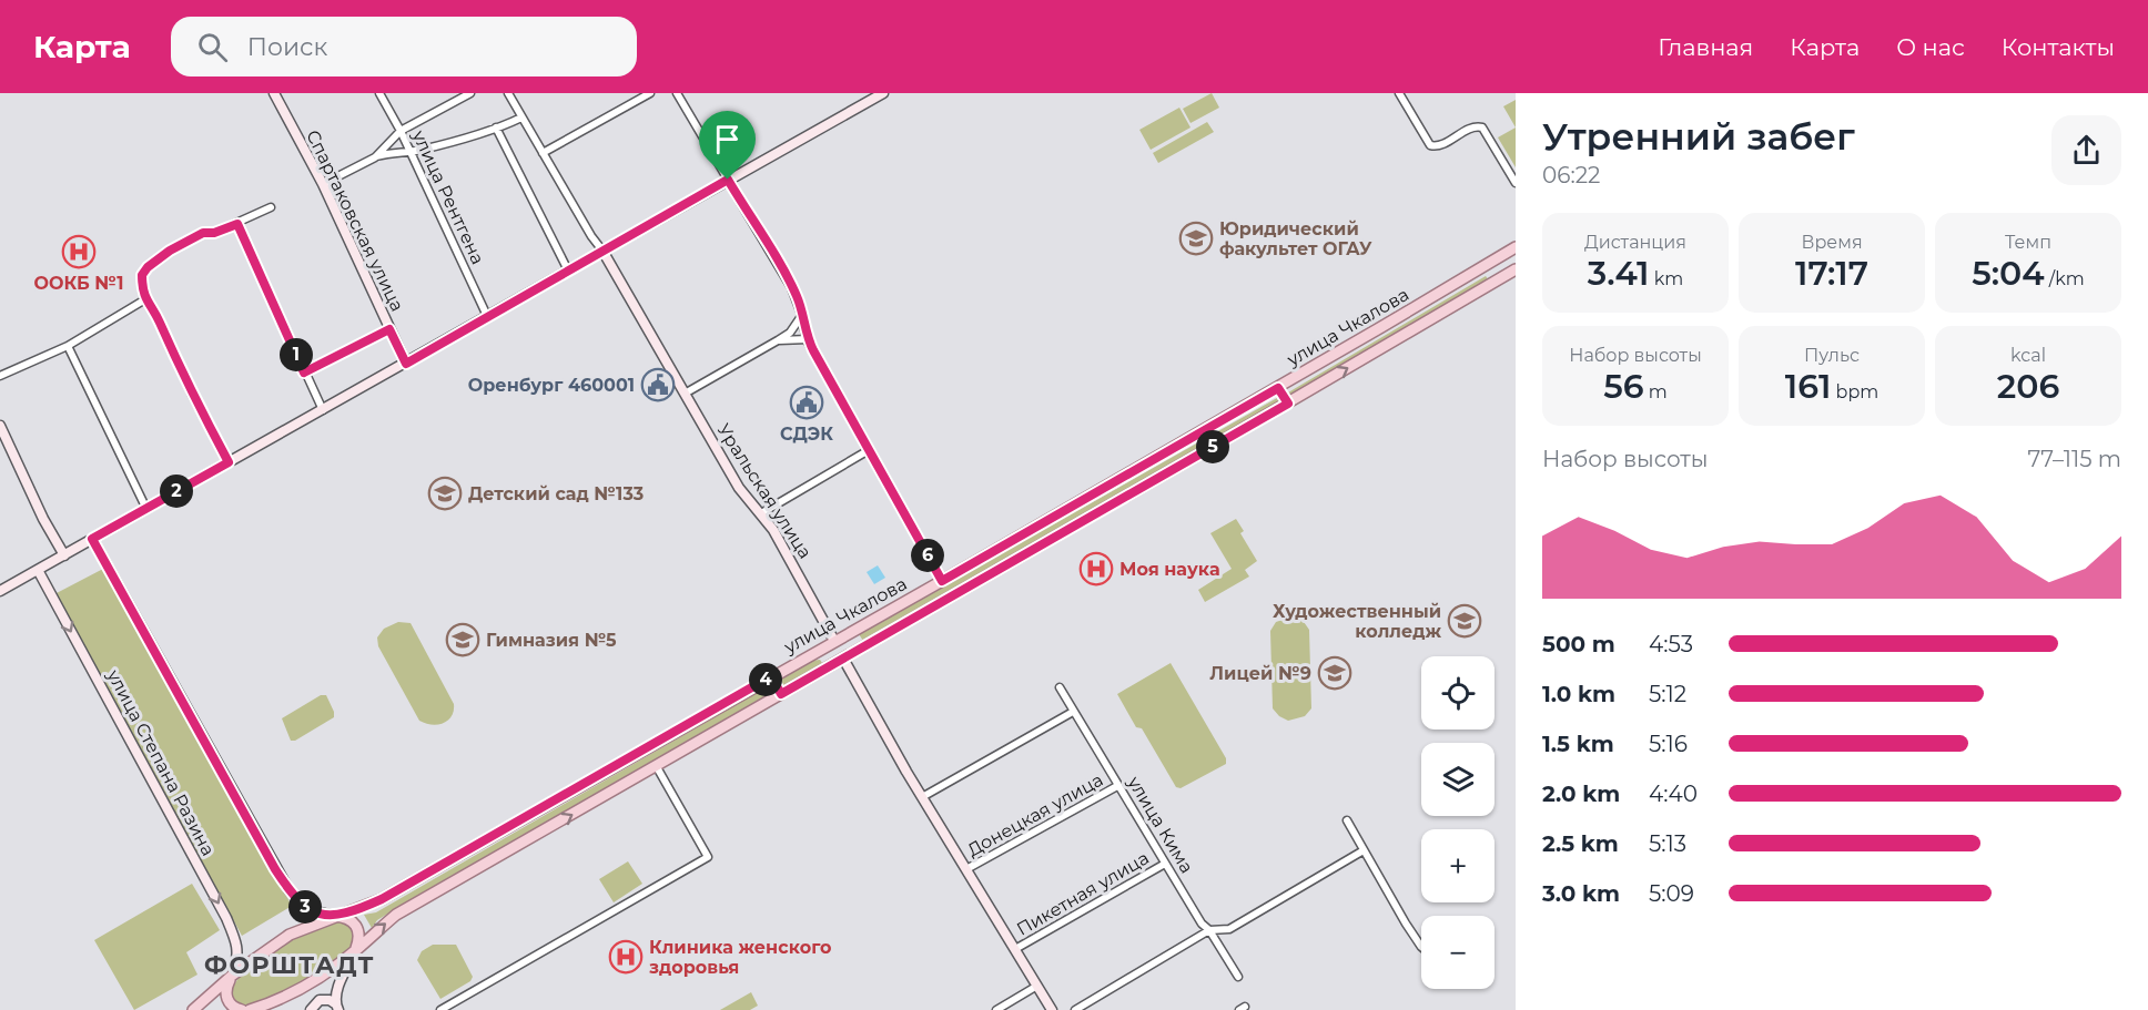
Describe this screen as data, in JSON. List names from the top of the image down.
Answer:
{
  "streets": {
    "main road": [
      "Спартаковская улица",
      "улица Чкалова",
      "Уральская улица",
      "улица Степана Разина"
    ],
    "street": [
      "улица Рентгена",
      "Донецкая улица",
      "улица Кима",
      "Пикетная улица"
    ]
  },
  "crossings": [
    ["улица Чкалова", "Уральская улица"],
    ["улица Чкалова", "улица Степана Разина"],
    ["Уральская улица", "Донецкая улица"],
    ["Уральская улица", "Пикетная улица"],
    ["Донецкая улица", "улица Кима"],
    ["улица Кима", "Пикетная улица"]
  ],
  "districts": ["ФОРШТАДТ"],
  "places": {
    "school or university": [
      "Юридический факультет ОГАУ",
      "Детский сад №133",
      "Художественный колледж",
      "Гимназия №5",
      "Лицей №9"
    ],
    "hospital": ["ООКБ №1", "Моя наука", "Клиника женского здоровья"],
    "public building": ["Оренбург 460001", "СДЭК"]
  },
  "page": {
    "header": "Карта",
    "search": "Поиск",
    "nav": [
      "Главная",
      "Карта",
      "О нас",
      "Контакты"
    ],
    "heading": ["Утренний забег", "06:22"],
    "stats": [
      ["Дистанция", "3.41 km"],
      ["Время", "17:17"],
      ["Темп", "5:04 /km"],
      ["Набор высоты", "56 m"],
      ["Пульс", "161 bpm"],
      ["kcal", "206"]
    ],
    "pins": [
      "1",
      "5",
      "2",
      "6",
      "4",
      "3"
    ],
    "chart": ["Набор высоты", "77–115 m"],
    "list": [
      {
        "name": "500 m",
        "note": "4:53"
      },
      {
        "name": "1.0 km",
        "note": "5:12"
      },
      {
        "name": "1.5 km",
        "note": "5:16"
      },
      {
        "name": "2.0 km",
        "note": "4:40"
      },
      {
        "name": "2.5 km",
        "note": "5:13"
      },
      {
        "name": "3.0 km",
        "note": "5:09"
      }
    ],
    "map_buttons": ["+", "−"]
  }
}
